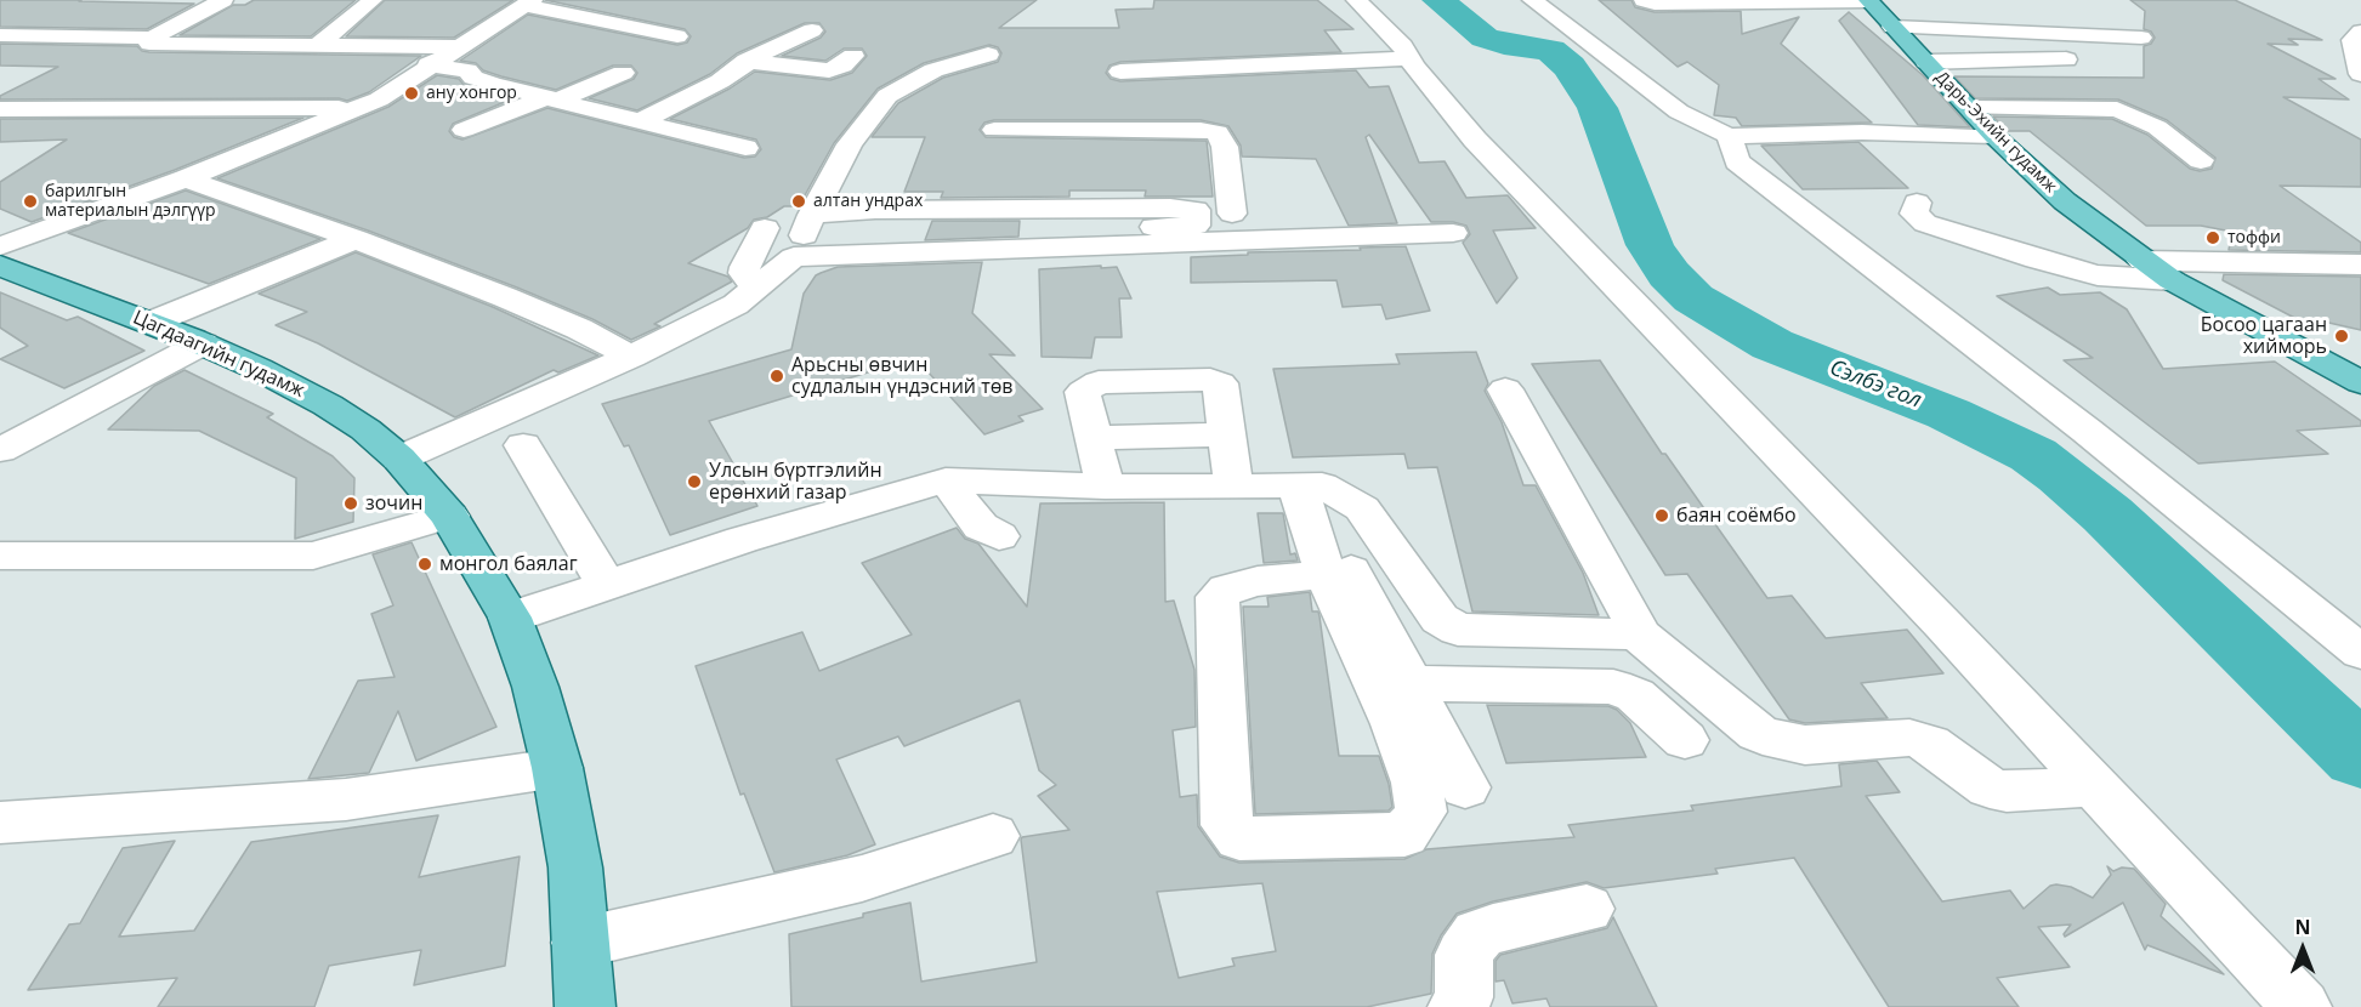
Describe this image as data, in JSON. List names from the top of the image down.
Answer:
{
  "streets": {
    "main road": ["Дарь-Эхийн гудамж", "Цагдаагийн гудамж"]
  },
  "water": ["Сэлбэ гол"],
  "places": [
    "ану хонгор",
    "барилгын материалын дэлгүүр",
    "алтан ундрах",
    "тоффи",
    "Босоо цагаан хийморь",
    "Арьсны өвчин судлалын үндэсний төв",
    "Улсын бүртгэлийн ерөнхий газар",
    "зочин",
    "баян соёмбо",
    "монгол баялаг"
  ],
  "north": "top"
}
